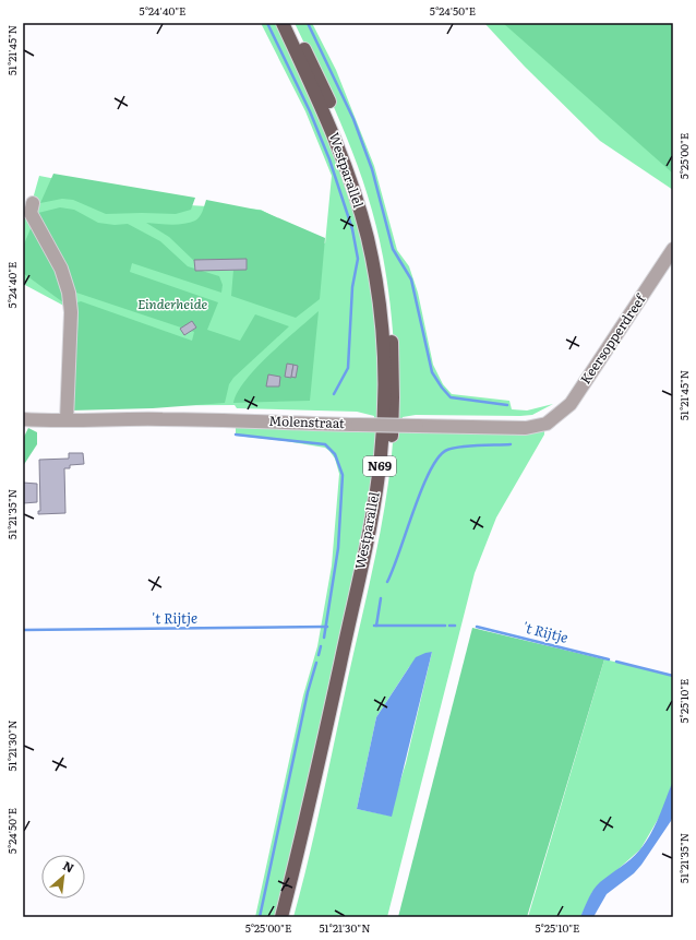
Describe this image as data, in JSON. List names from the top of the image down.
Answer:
{
  "streets": {
    "main road": ["Westparallel", "N69"],
    "street": ["Keersopperdreef", "Molenstraat"]
  },
  "crossings": [
    ["Keersopperdreef", "Molenstraat"]
  ],
  "water": ["'t Rijtje"],
  "parks": ["Einderheide"],
  "north": "top right",
  "coordinates": [
    "5°24'40\"E",
    "5°24'50\"E",
    "51°21'45\"N",
    "5°25'00\"E",
    "51°21'35\"N",
    "5°25'10\"E",
    "51°21'30\"N"
  ]
}
